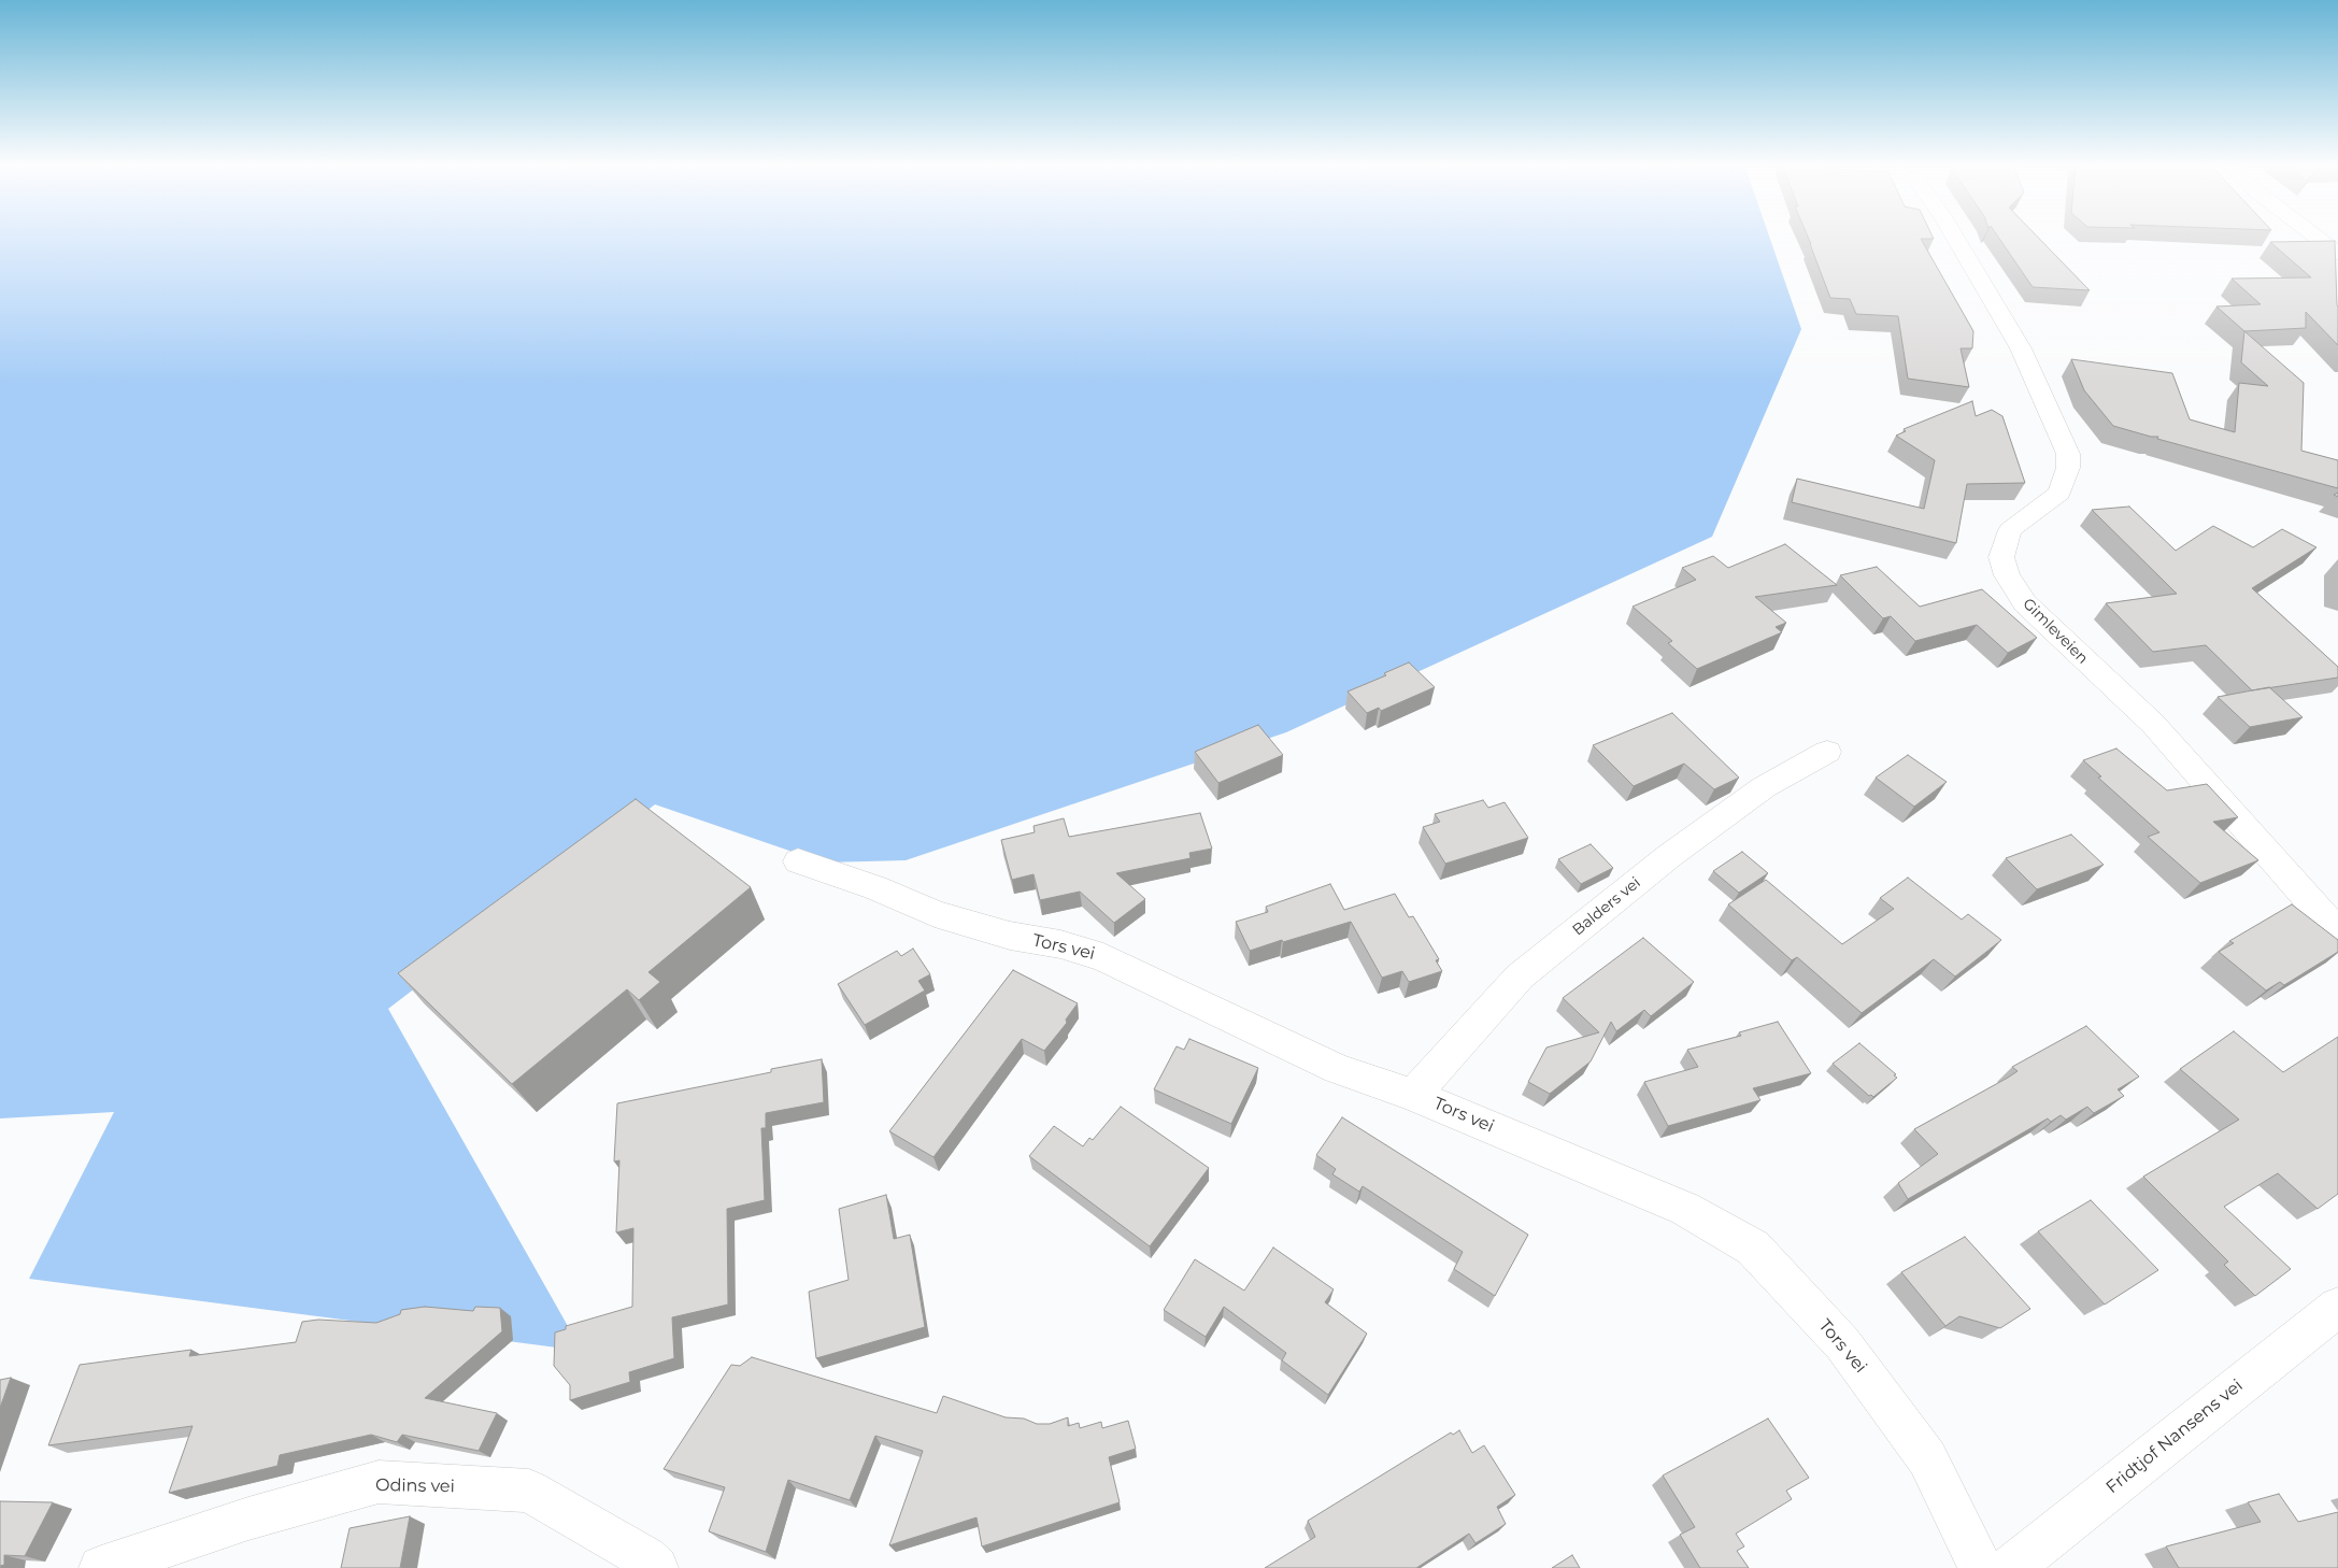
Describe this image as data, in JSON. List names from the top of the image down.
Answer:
{
  "streets": {
    "street": [
      "Gimleveien",
      "Balders vei",
      "Tors vei",
      "Fridtjof Nansens vei",
      "Odins vei"
    ]
  },
  "crossings": [
    ["Balders vei", "Tors vei"]
  ]
}
